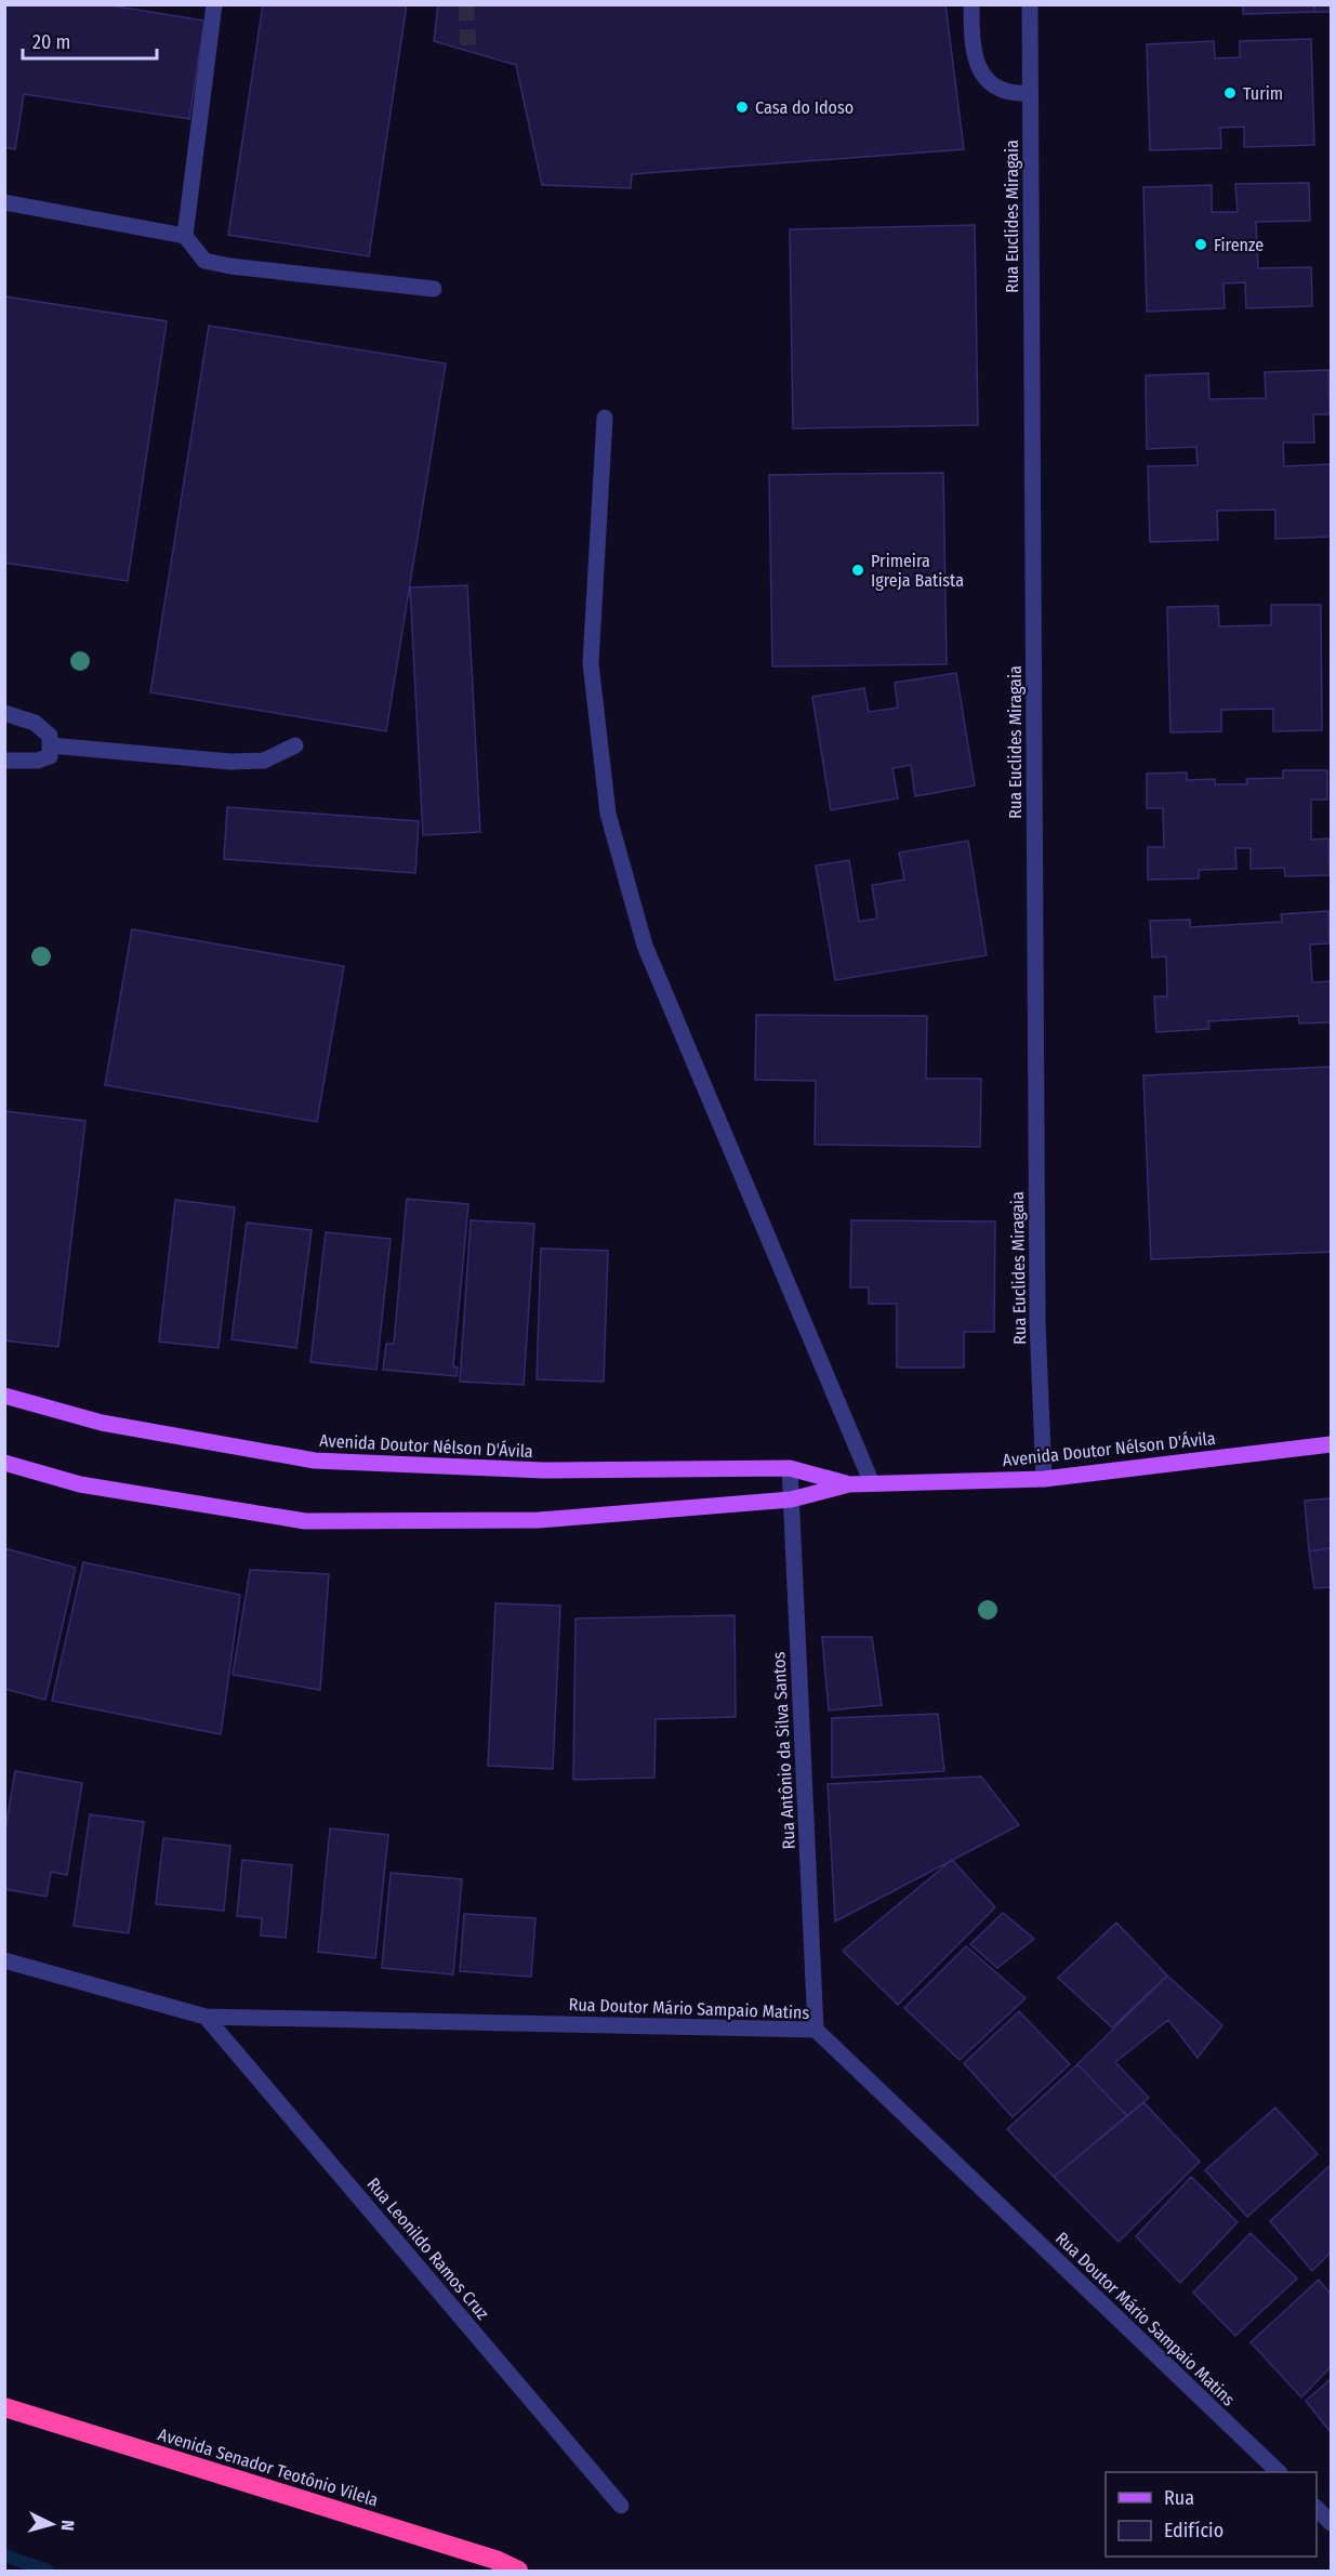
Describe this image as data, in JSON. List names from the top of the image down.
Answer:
{
  "streets": {
    "highway": ["Avenida Senador Teotônio Vilela"],
    "main road": ["Avenida Doutor Nélson D'Ávila"],
    "street": [
      "Rua Euclides Miragaia",
      "Rua Antônio da Silva Santos",
      "Rua Doutor Mário Sampaio Matins",
      "Rua Leonildo Ramos Cruz"
    ]
  },
  "crossings": [
    ["Rua Euclides Miragaia", "Avenida Doutor Nélson D'Ávila"],
    ["Avenida Doutor Nélson D'Ávila", "Rua Antônio da Silva Santos"],
    ["Rua Antônio da Silva Santos", "Rua Doutor Mário Sampaio Matins"],
    ["Rua Doutor Mário Sampaio Matins", "Rua Leonildo Ramos Cruz"]
  ],
  "places": [
    "Turim",
    "Casa do Idoso",
    "Firenze",
    "Primeira Igreja Batista"
  ],
  "legend": ["Rua", "Edifício"],
  "scale_bar": "20 m",
  "north": "right"
}
